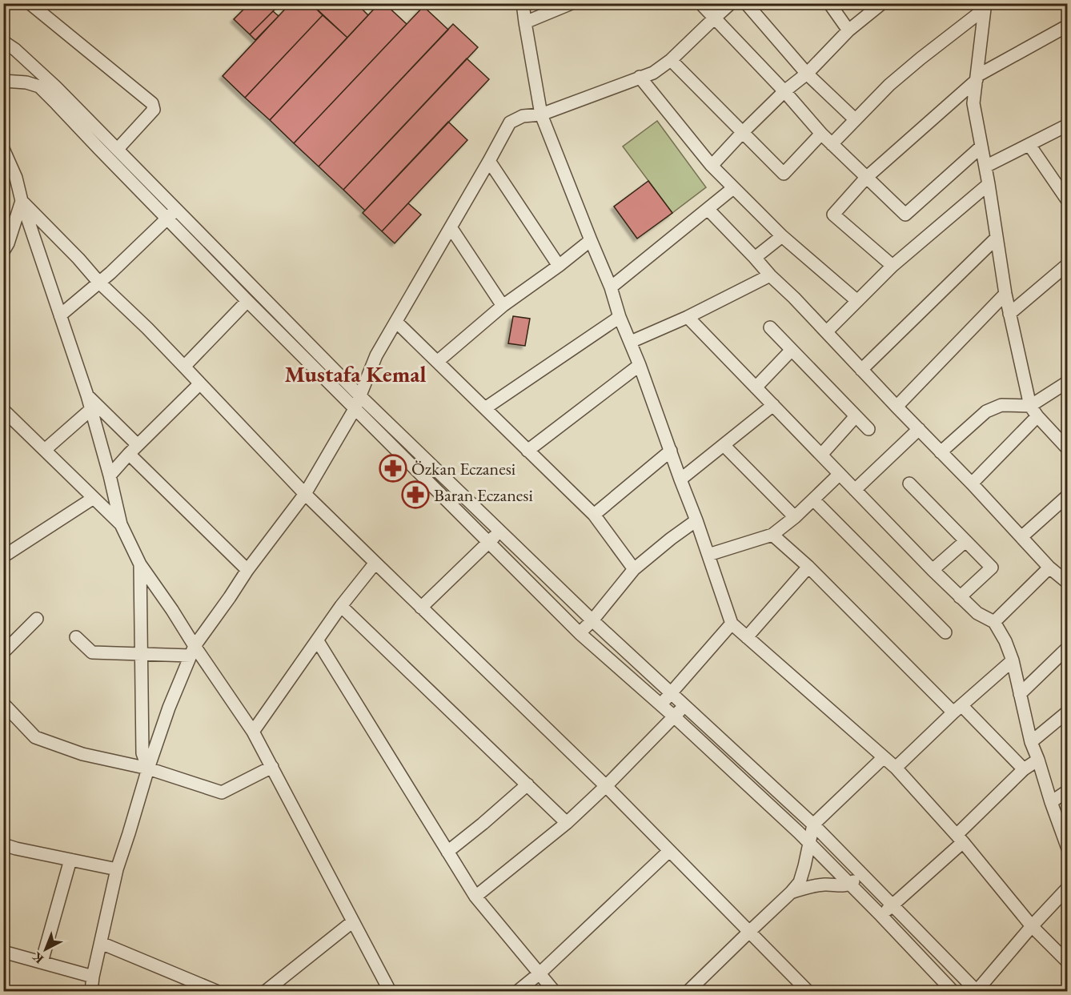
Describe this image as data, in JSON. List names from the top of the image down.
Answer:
{
  "districts": ["Mustafa Kemal"],
  "places": {
    "pharmacy": ["Özkan Eczanesi", "Baran Eczanesi"]
  },
  "north": "bottom left"
}
